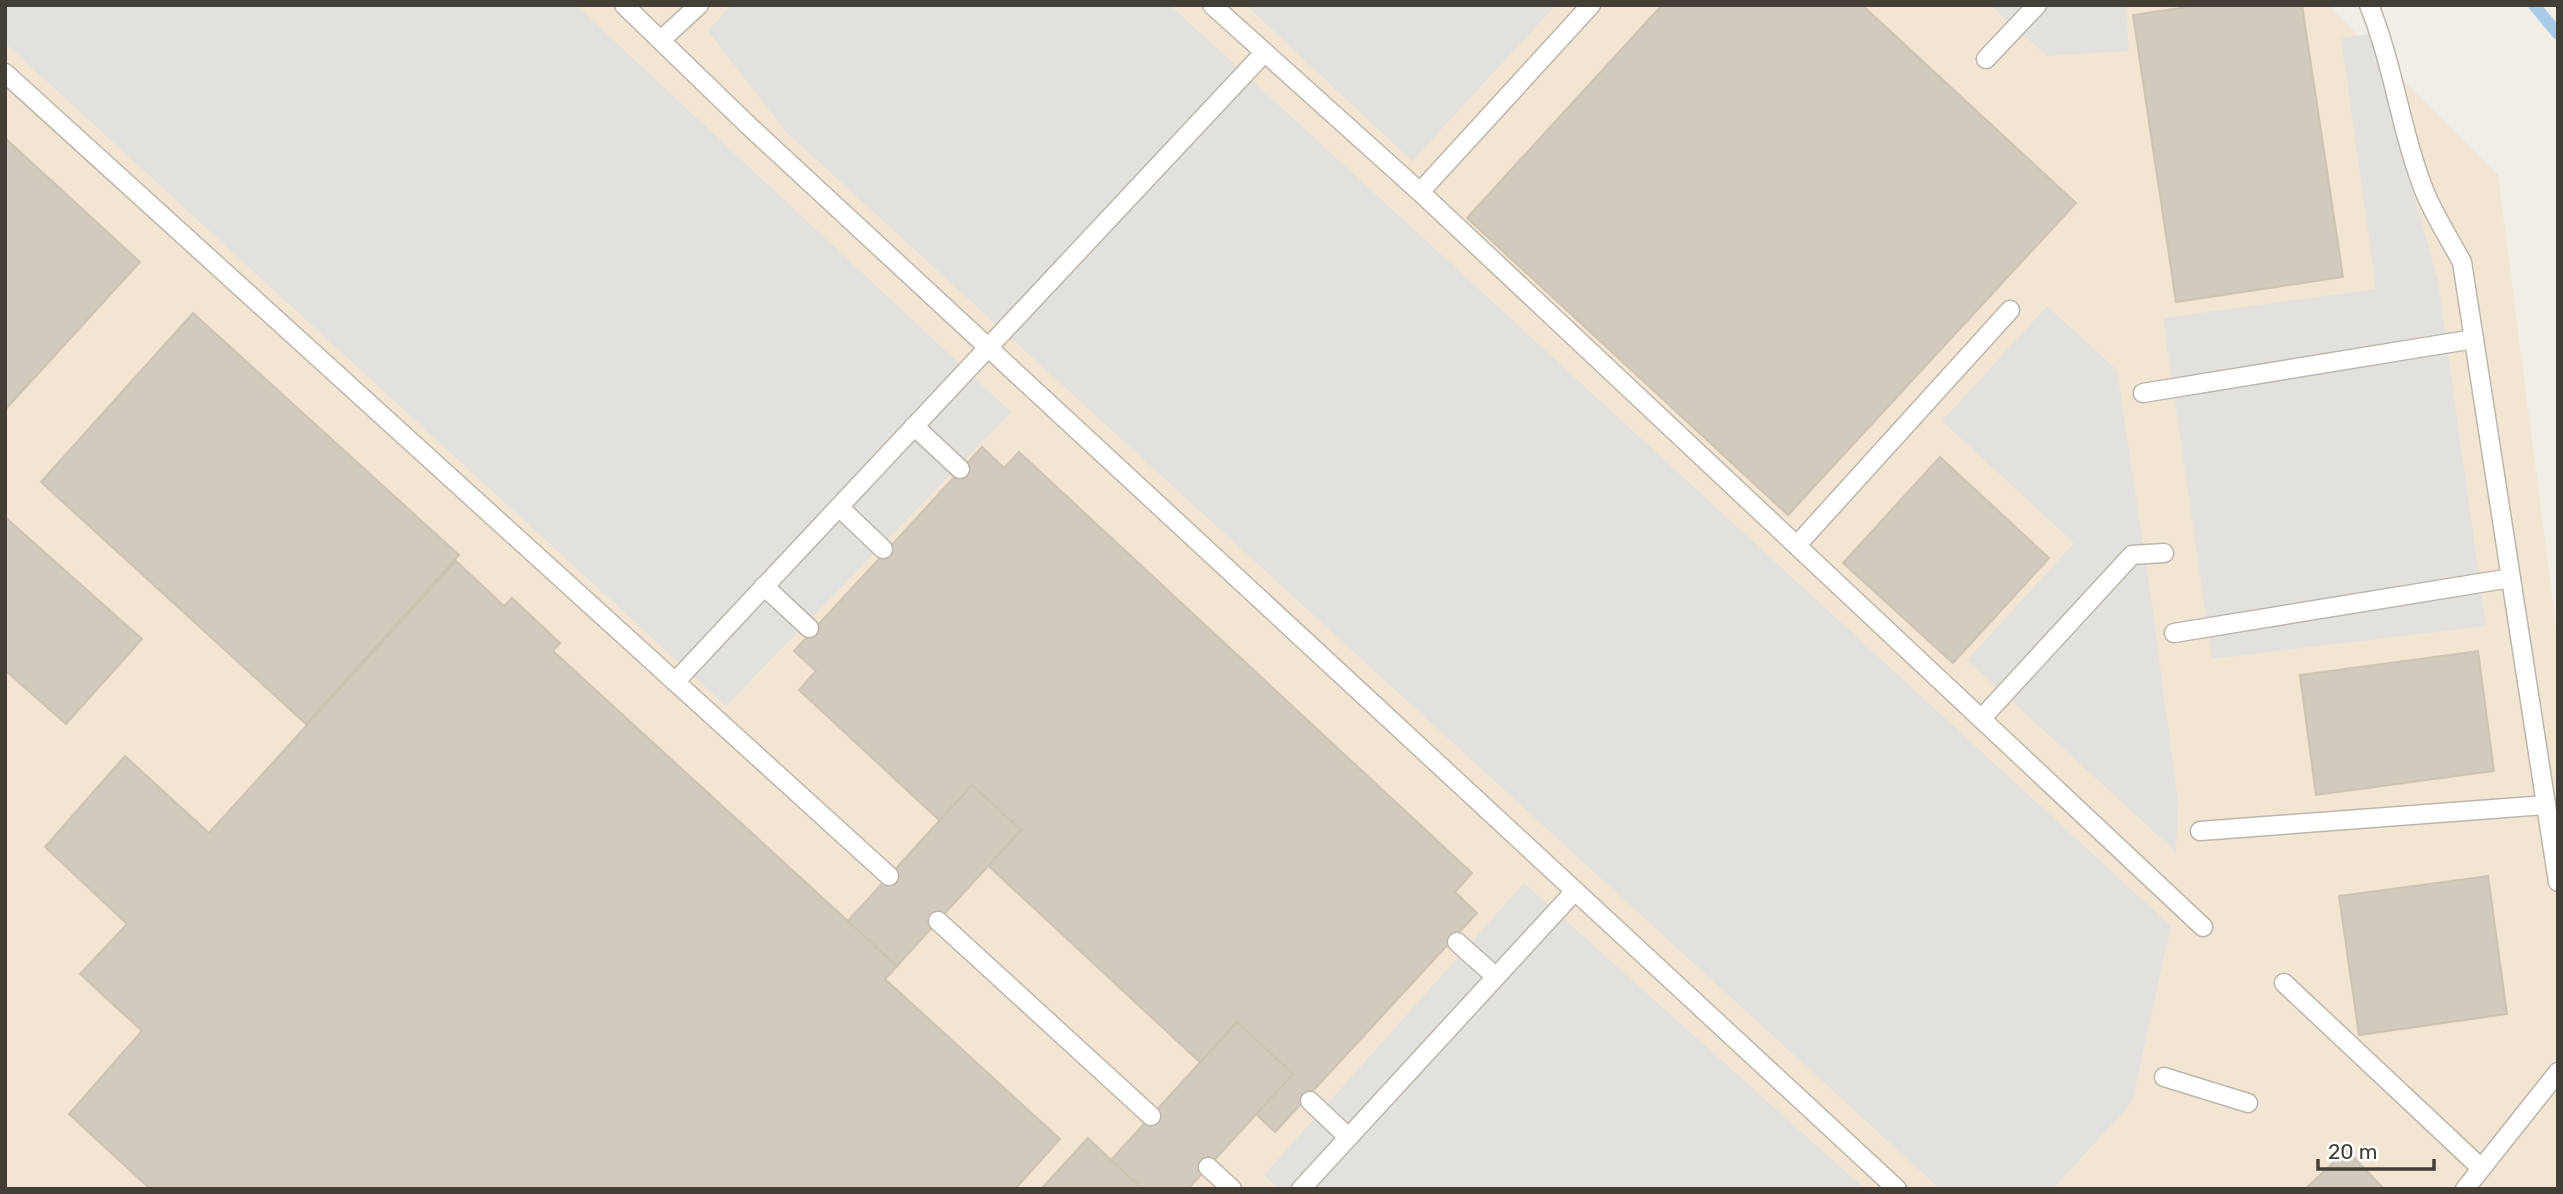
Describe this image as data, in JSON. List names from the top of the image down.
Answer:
{
  "scale_bar": "20 m"
}
